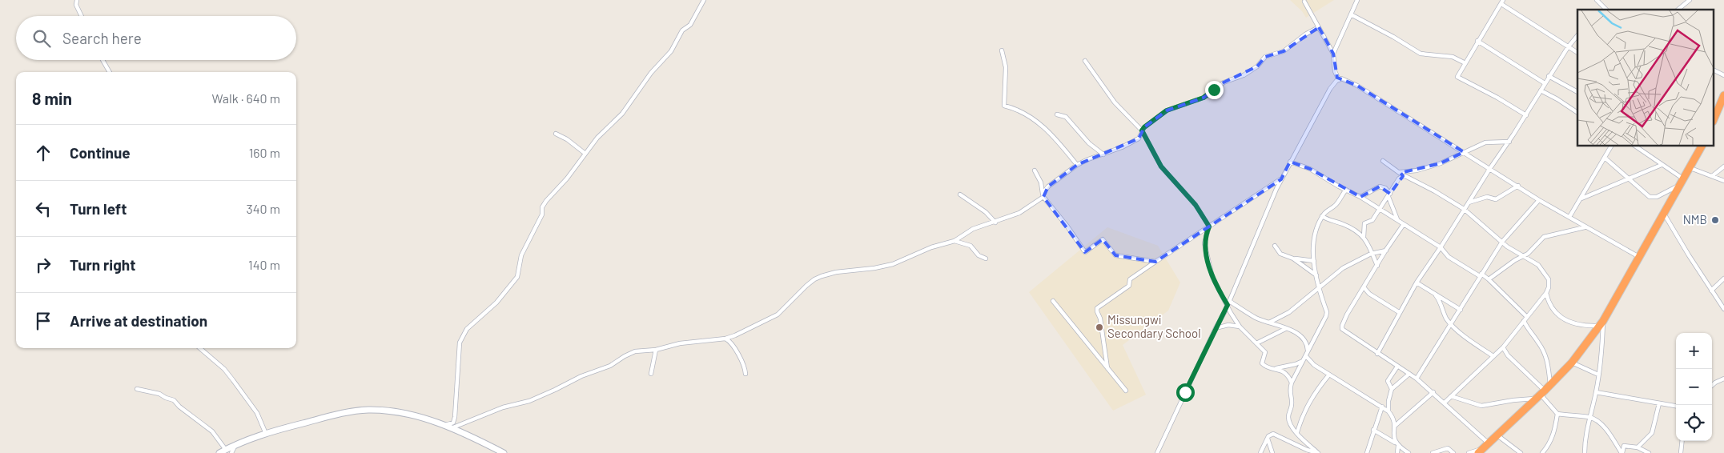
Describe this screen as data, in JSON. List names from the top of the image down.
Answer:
{
  "places": ["NMB", "Missungwi Secondary School"],
  "page": {
    "search": "Search here",
    "heading": ["8 min", "Walk · 640 m"],
    "list": [
      ["Continue", "160 m"],
      ["Turn left", "340 m"],
      ["Turn right", "140 m"],
      "Arrive at destination"
    ],
    "map_buttons": ["+", "−"]
  }
}
